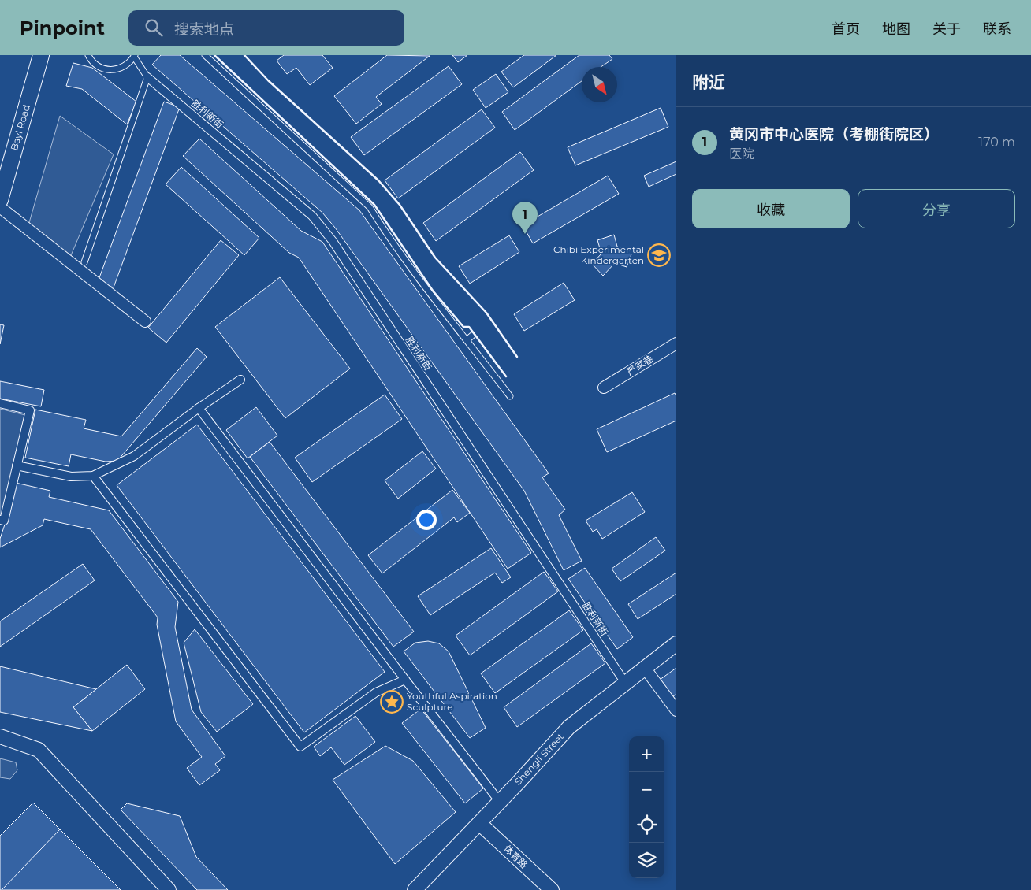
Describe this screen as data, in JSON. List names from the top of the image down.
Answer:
{
  "streets": {
    "main road": ["Bayi Road"],
    "street": [
      "胜利新街",
      "严家巷",
      "Shengli Street",
      "体育路"
    ]
  },
  "crossings": [
    ["胜利新街", "Shengli Street"],
    ["Shengli Street", "体育路"]
  ],
  "places": {
    "school or university": ["Chibi Experimental Kindergarten"],
    "place": ["Youthful Aspiration Sculpture"]
  },
  "north": "bottom right",
  "page": {
    "header": "Pinpoint",
    "search": "搜索地点",
    "nav": [
      "首页",
      "地图",
      "关于",
      "联系"
    ],
    "heading": "附近",
    "list": [
      {
        "mark": "1",
        "name": "黄冈市中心医院（考棚街院区）",
        "note": "医院",
        "value": "170 m"
      }
    ],
    "buttons": ["收藏", "分享"],
    "pins": "1",
    "map_buttons": ["+", "−"]
  }
}
